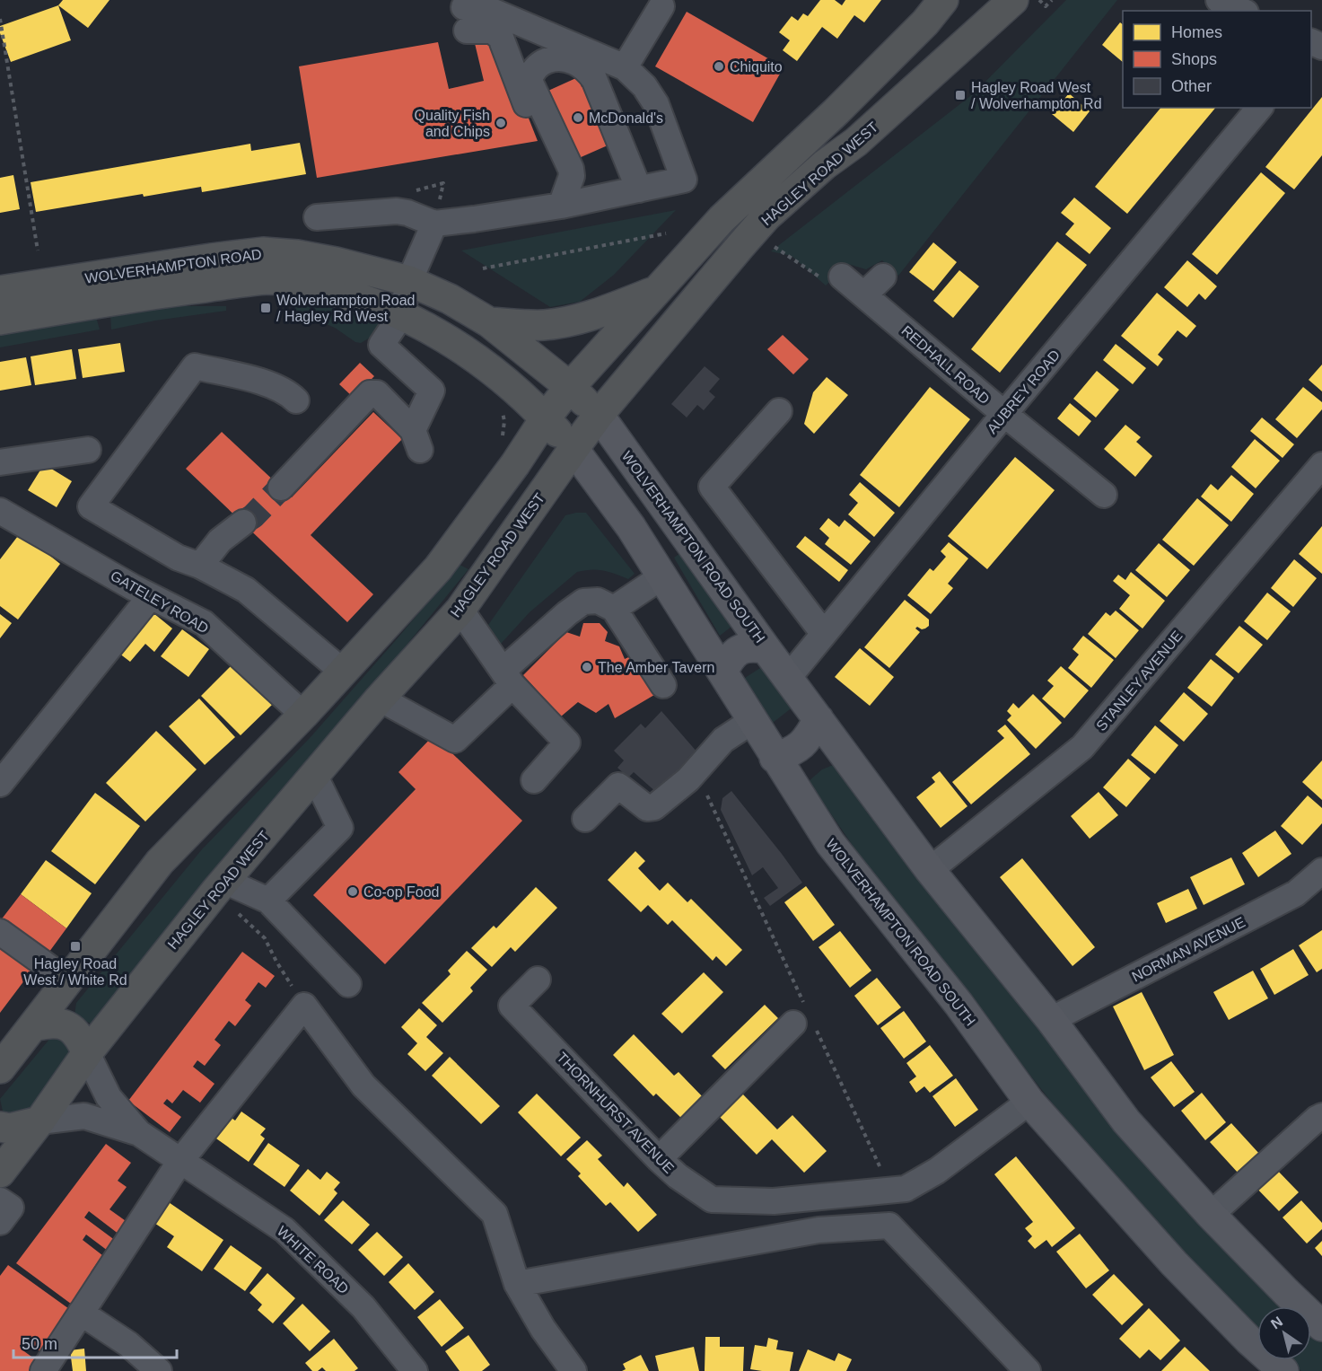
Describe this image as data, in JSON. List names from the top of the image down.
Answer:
{
  "streets": {
    "highway": ["HAGLEY ROAD WEST", "WOLVERHAMPTON ROAD"],
    "main road": ["WOLVERHAMPTON ROAD SOUTH"],
    "street": [
      "REDHALL ROAD",
      "AUBREY ROAD",
      "GATELEY ROAD",
      "STANLEY AVENUE",
      "NORMAN AVENUE",
      "THORNHURST AVENUE",
      "WHITE ROAD"
    ]
  },
  "crossings": [
    ["HAGLEY ROAD WEST", "WOLVERHAMPTON ROAD"],
    ["HAGLEY ROAD WEST", "WOLVERHAMPTON ROAD SOUTH"],
    ["HAGLEY ROAD WEST", "WHITE ROAD"],
    ["WOLVERHAMPTON ROAD", "WOLVERHAMPTON ROAD SOUTH"],
    ["REDHALL ROAD", "AUBREY ROAD"],
    ["AUBREY ROAD", "WOLVERHAMPTON ROAD SOUTH"],
    ["WOLVERHAMPTON ROAD SOUTH", "STANLEY AVENUE"],
    ["WOLVERHAMPTON ROAD SOUTH", "NORMAN AVENUE"],
    ["WOLVERHAMPTON ROAD SOUTH", "THORNHURST AVENUE"]
  ],
  "places": {
    "other": [
      "Chiquito",
      "McDonald's",
      "Quality Fish and Chips",
      "The Amber Tavern",
      "Co-op Food"
    ],
    "transit": ["Hagley Road West / Wolverhampton Rd", "Wolverhampton Road / Hagley Rd West", "Hagley Road West / White Rd"]
  },
  "legend": ["Homes", "Shops", "Other"],
  "scale_bar": "50 m",
  "north": "top left"
}
